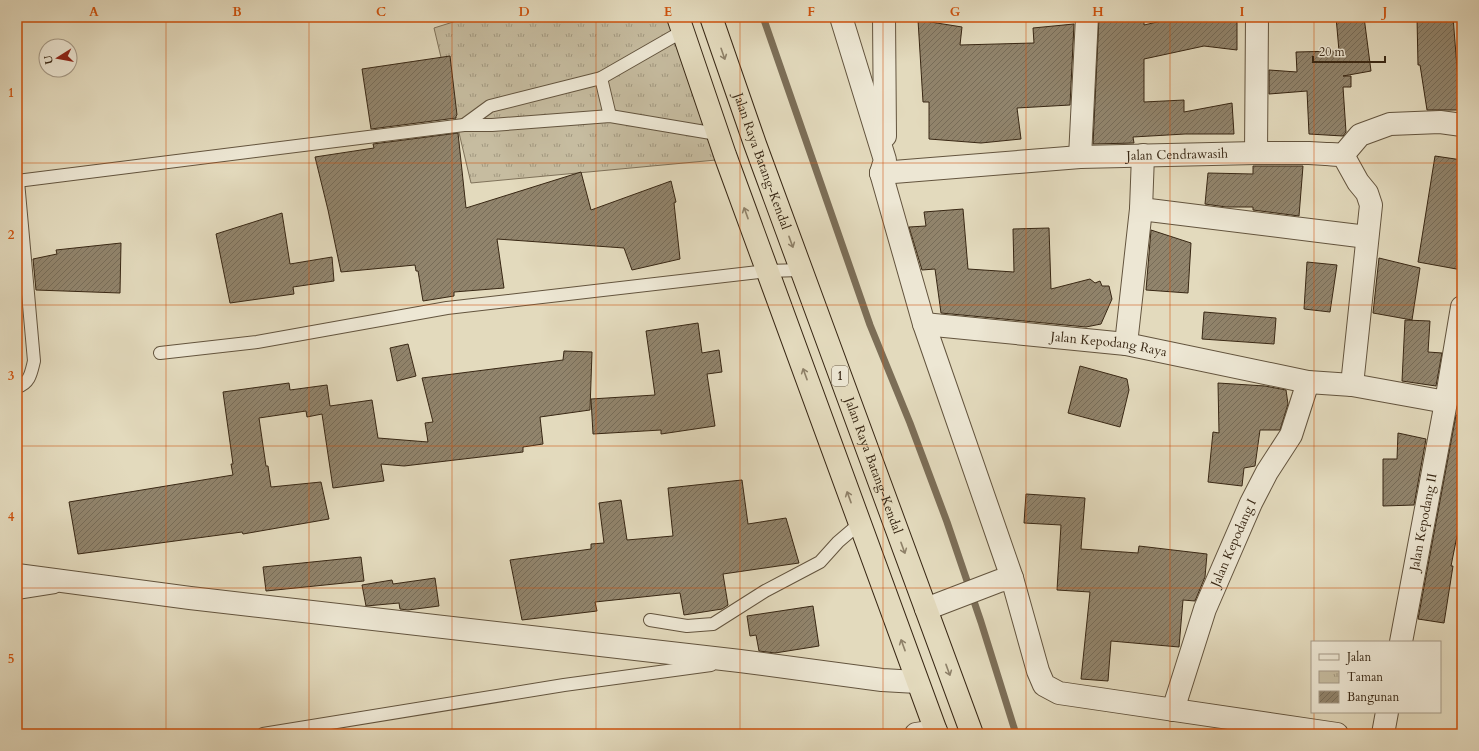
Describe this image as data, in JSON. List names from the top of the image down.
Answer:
{
  "streets": {
    "highway": ["Jalan Raya Batang-Kendal", "1"],
    "street": [
      "Jalan Cendrawasih",
      "Jalan Kepodang Raya",
      "Jalan Kepodang II",
      "Jalan Kepodang I"
    ]
  },
  "crossings": [
    ["Jalan Kepodang Raya", "Jalan Kepodang II"],
    ["Jalan Kepodang Raya", "Jalan Kepodang I"]
  ],
  "legend": ["Jalan", "Taman", "Bangunan"],
  "scale_bar": "20 m",
  "north": "left",
  "grid": {
    "columns": [
      "A",
      "B",
      "C",
      "D",
      "E",
      "F",
      "G",
      "H",
      "I",
      "J"
    ],
    "rows": [
      "1",
      "2",
      "3",
      "4",
      "5"
    ]
  }
}
